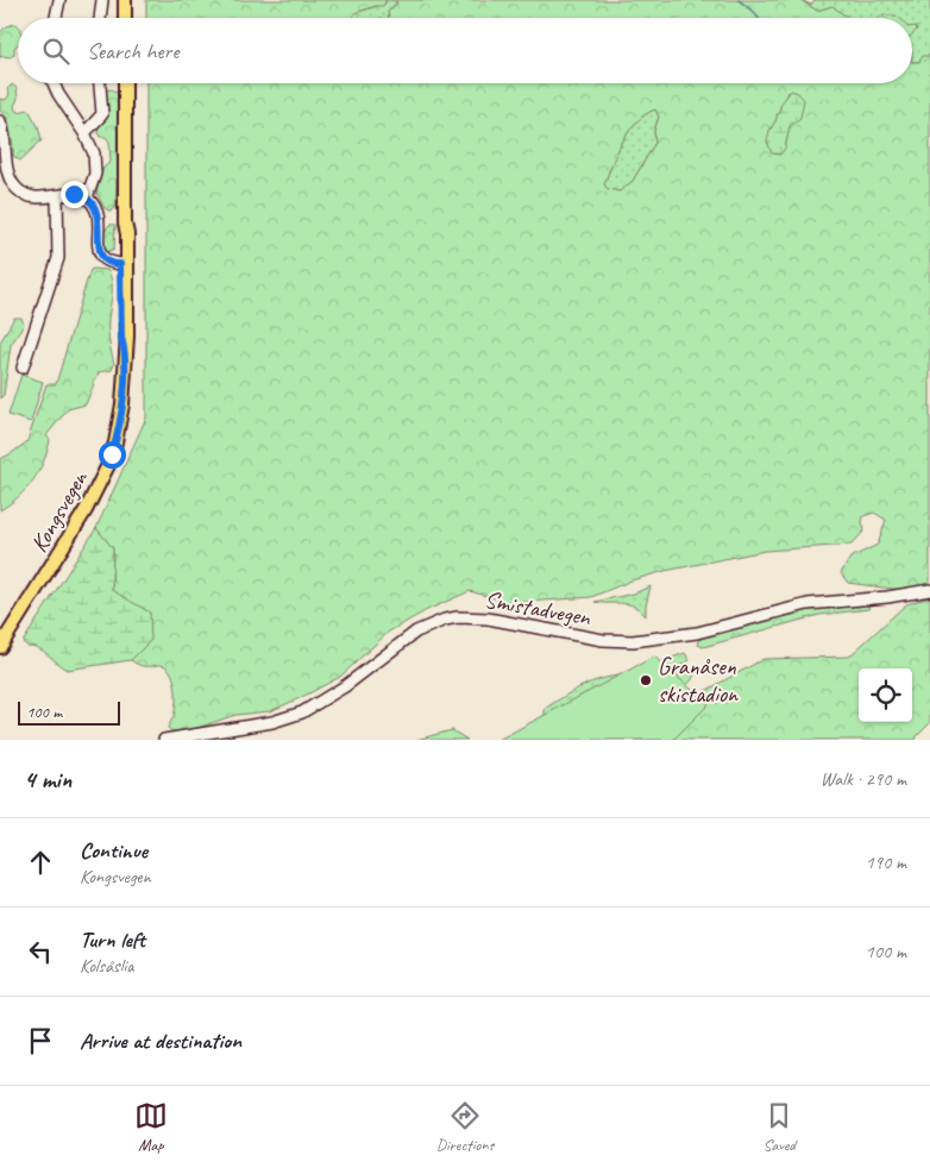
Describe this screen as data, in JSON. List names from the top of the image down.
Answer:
{
  "streets": {
    "main road": ["Kongsvegen"],
    "street": ["Smistadvegen"]
  },
  "places": ["Granåsen skistadion"],
  "scale_bar": "100 m",
  "page": {
    "search": "Search here",
    "scale": "100 m",
    "heading": ["4 min", "Walk · 290 m"],
    "list": [
      ["Continue", "Kongsvegen", "190 m"],
      ["Turn left", "Kolsåslia", "100 m"],
      "Arrive at destination"
    ],
    "nav": ["Map", "Directions", "Saved"]
  }
}
